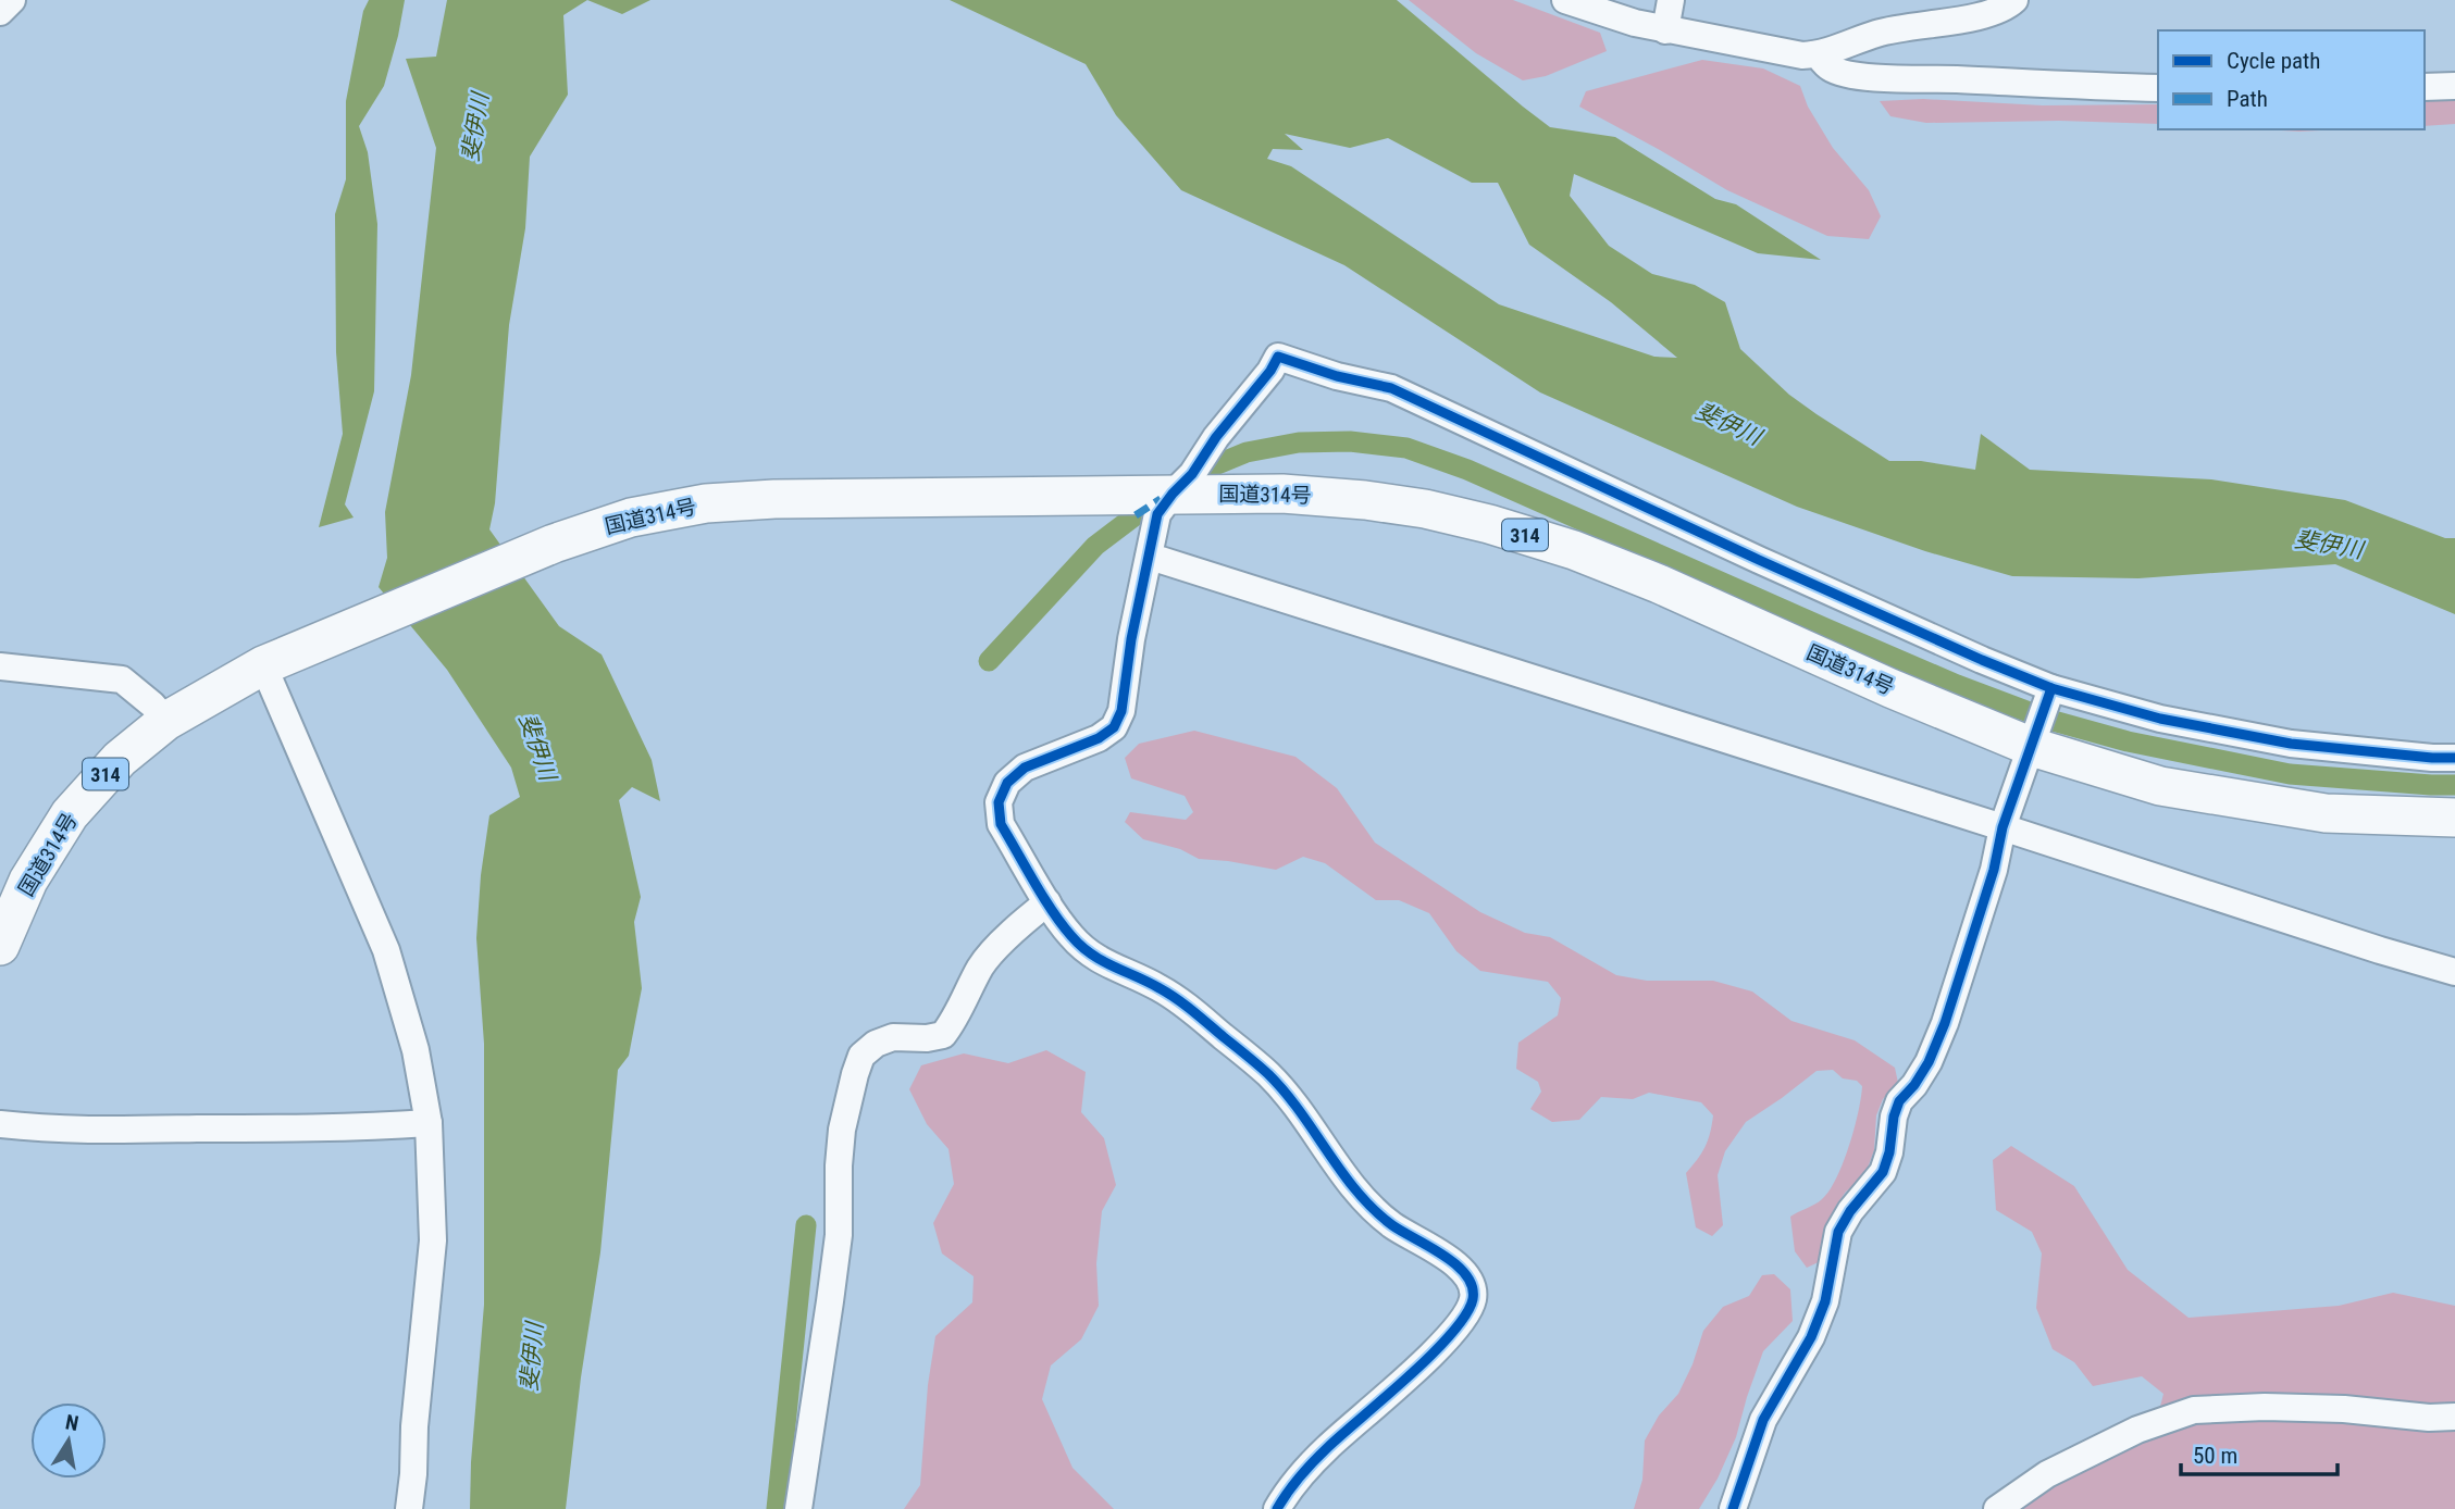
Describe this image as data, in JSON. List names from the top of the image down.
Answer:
{
  "streets": {
    "highway": ["国道314号", "314"]
  },
  "water": ["斐伊川"],
  "legend": ["Cycle path", "Path"],
  "scale_bar": "50 m",
  "north": "top"
}
